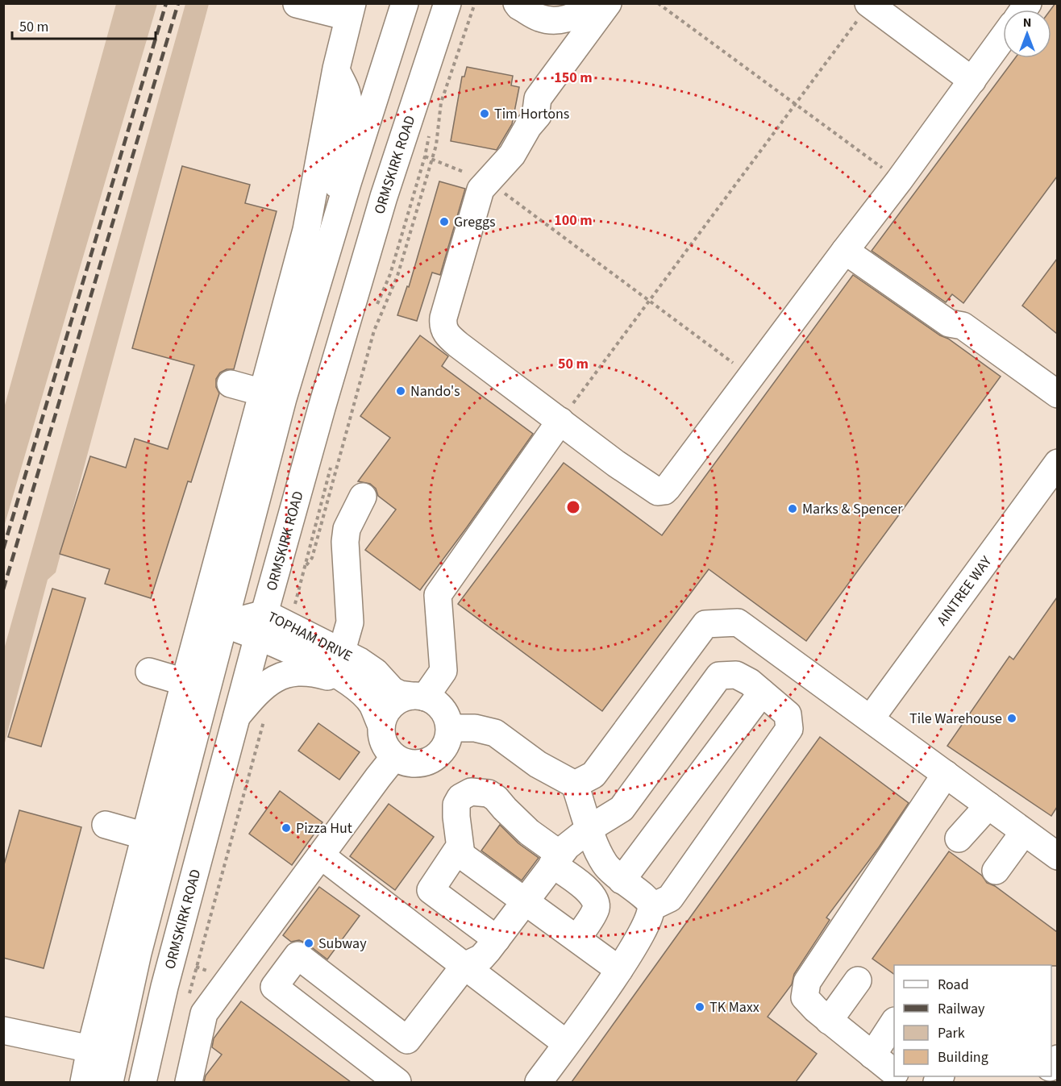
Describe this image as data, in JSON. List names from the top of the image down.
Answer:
{
  "streets": {
    "main road": ["ORMSKIRK ROAD", "AINTREE WAY", "TOPHAM DRIVE"]
  },
  "crossings": [
    ["ORMSKIRK ROAD", "TOPHAM DRIVE"]
  ],
  "places": [
    "Tim Hortons",
    "Greggs",
    "Nando's",
    "Marks & Spencer",
    "Tile Warehouse",
    "Pizza Hut",
    "Subway",
    "TK Maxx"
  ],
  "legend": [
    "Road",
    "Railway",
    "Park",
    "Building"
  ],
  "scale_bar": "50 m",
  "north": "top",
  "rings": ["150 m", "100 m", "50 m"]
}
